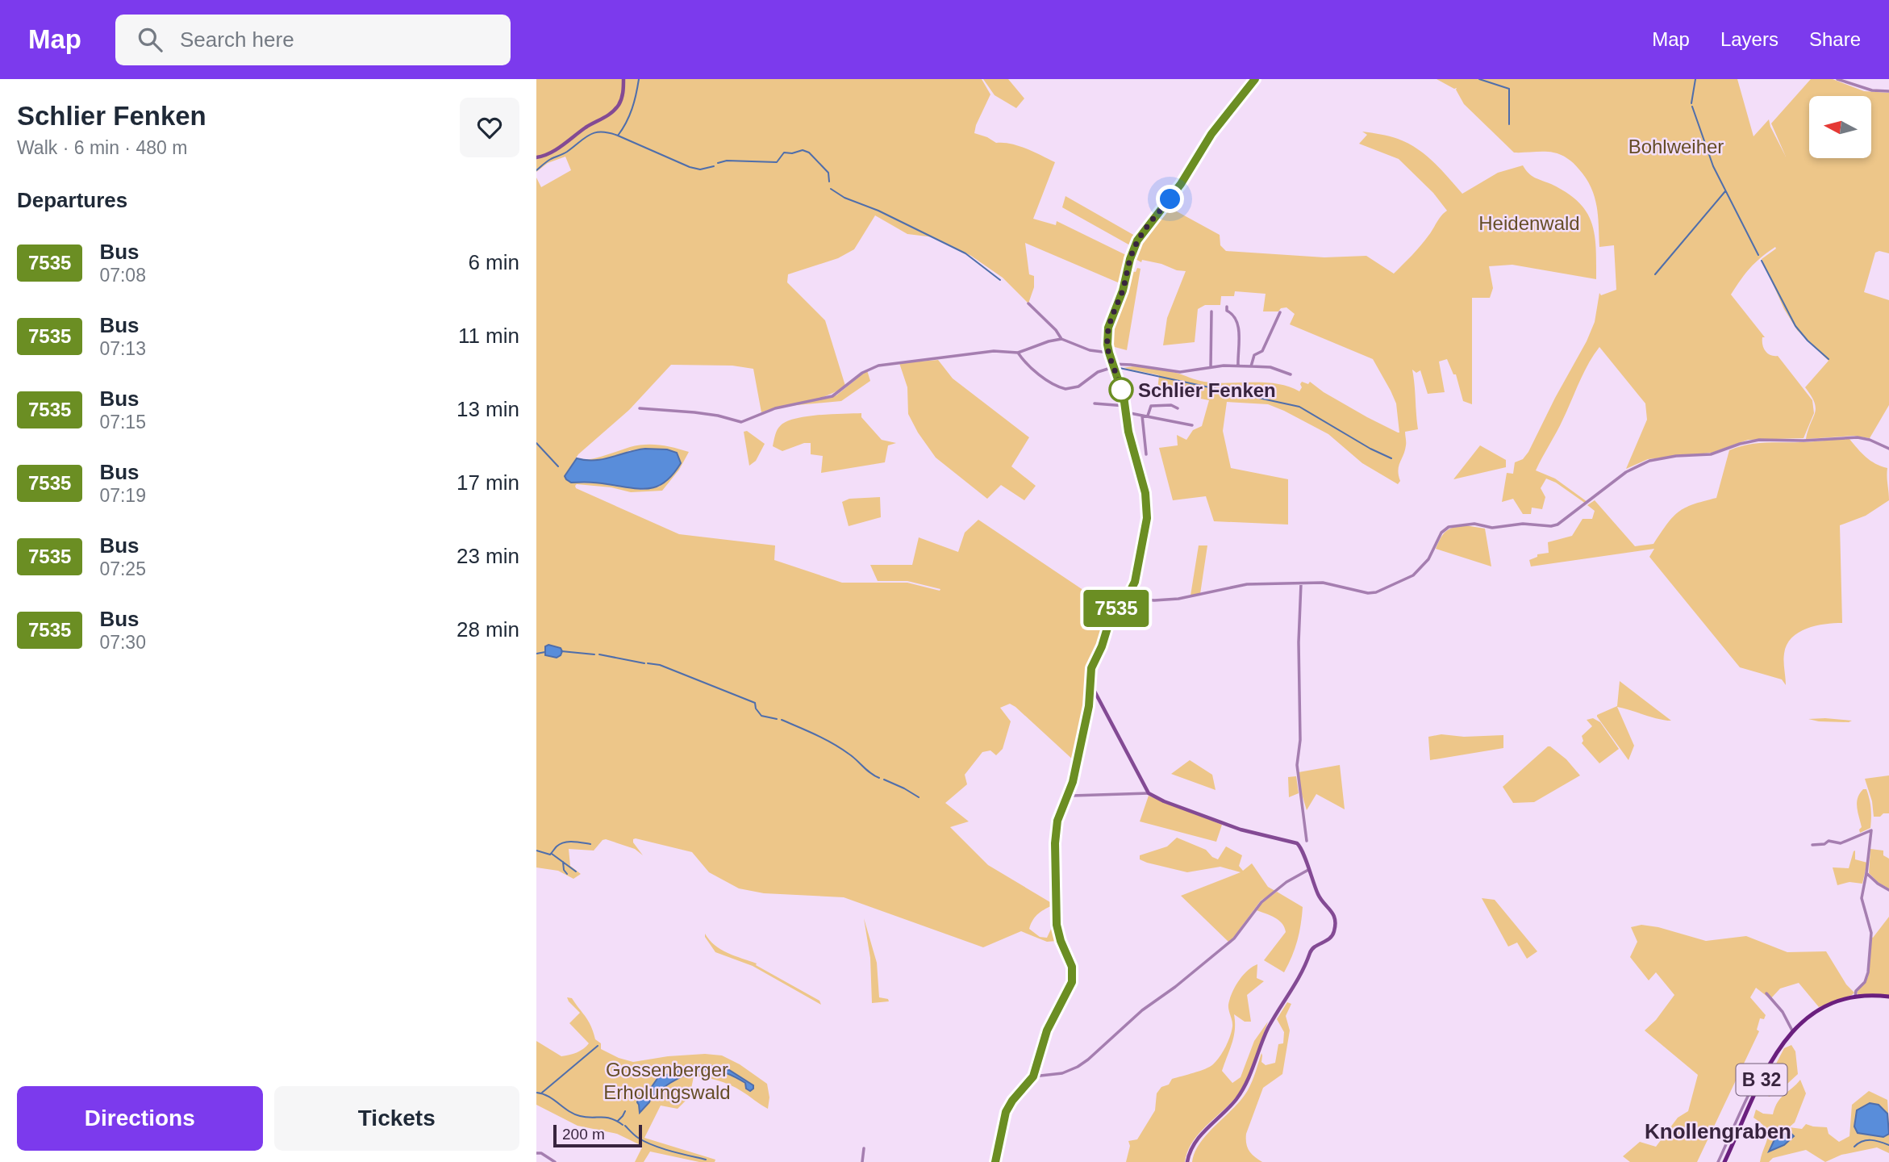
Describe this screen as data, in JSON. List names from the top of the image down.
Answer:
{
  "streets": {
    "main road": ["B 32"]
  },
  "districts": ["Knollengraben"],
  "parks": ["Bohlweiher", "Heidenwald", "Gossenberger Erholungswald"],
  "places": ["Schlier Fenken"],
  "lines": ["bus line 7535"],
  "scale_bar": "200 m",
  "north": "left",
  "page": {
    "header": "Map",
    "search": "Search here",
    "nav": ["Map", "Layers", "Share"],
    "heading": [
      ["Schlier Fenken", "Walk · 6 min · 480 m"],
      "Departures"
    ],
    "on_map": "7535",
    "list": [
      {
        "mark": "7535",
        "name": "Bus",
        "note": "07:08",
        "value": "6 min"
      },
      {
        "mark": "7535",
        "name": "Bus",
        "note": "07:13",
        "value": "11 min"
      },
      {
        "mark": "7535",
        "name": "Bus",
        "note": "07:15",
        "value": "13 min"
      },
      {
        "mark": "7535",
        "name": "Bus",
        "note": "07:19",
        "value": "17 min"
      },
      {
        "mark": "7535",
        "name": "Bus",
        "note": "07:25",
        "value": "23 min"
      },
      {
        "mark": "7535",
        "name": "Bus",
        "note": "07:30",
        "value": "28 min"
      }
    ],
    "buttons": ["Directions", "Tickets"],
    "scale": "200 m"
  }
}
